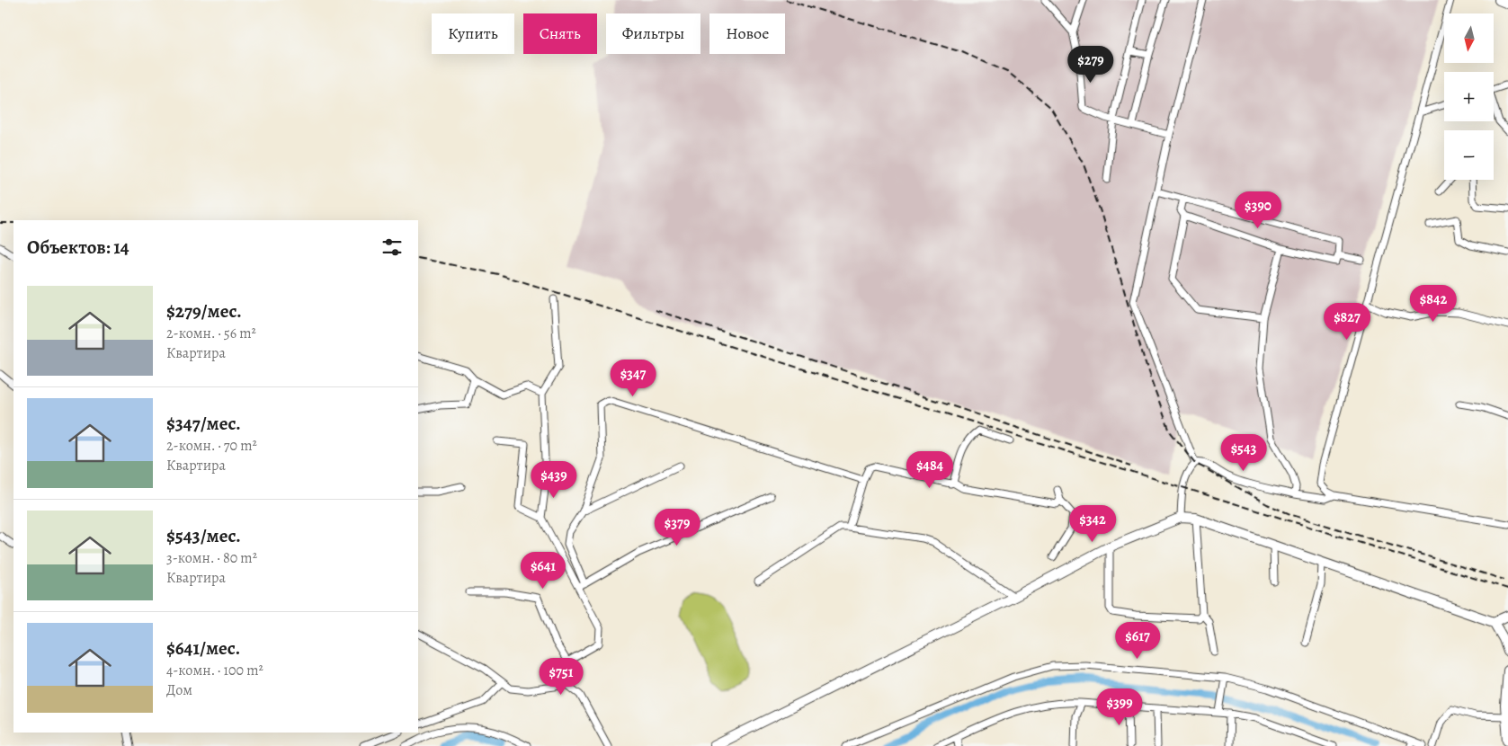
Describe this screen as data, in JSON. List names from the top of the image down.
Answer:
{
  "north": "bottom",
  "page": {
    "map_buttons": ["+", "−"],
    "chip": [
      "Купить",
      "Снять",
      "Фильтры",
      "Новое"
    ],
    "price": [
      "$279",
      "$390",
      "$842",
      "$827",
      "$347",
      "$543",
      "$484",
      "$439",
      "$342",
      "$379",
      "$641",
      "$617",
      "$751",
      "$399"
    ],
    "heading": "Объектов: 14",
    "list": [
      {
        "name": "$279/мес.",
        "note": "2-комн. · 56 m² · Квартира"
      },
      {
        "name": "$347/мес.",
        "note": "2-комн. · 70 m² · Квартира"
      },
      {
        "name": "$543/мес.",
        "note": "3-комн. · 80 m² · Квартира"
      },
      {
        "name": "$641/мес.",
        "note": "4-комн. · 100 m² · Дом"
      }
    ]
  }
}
